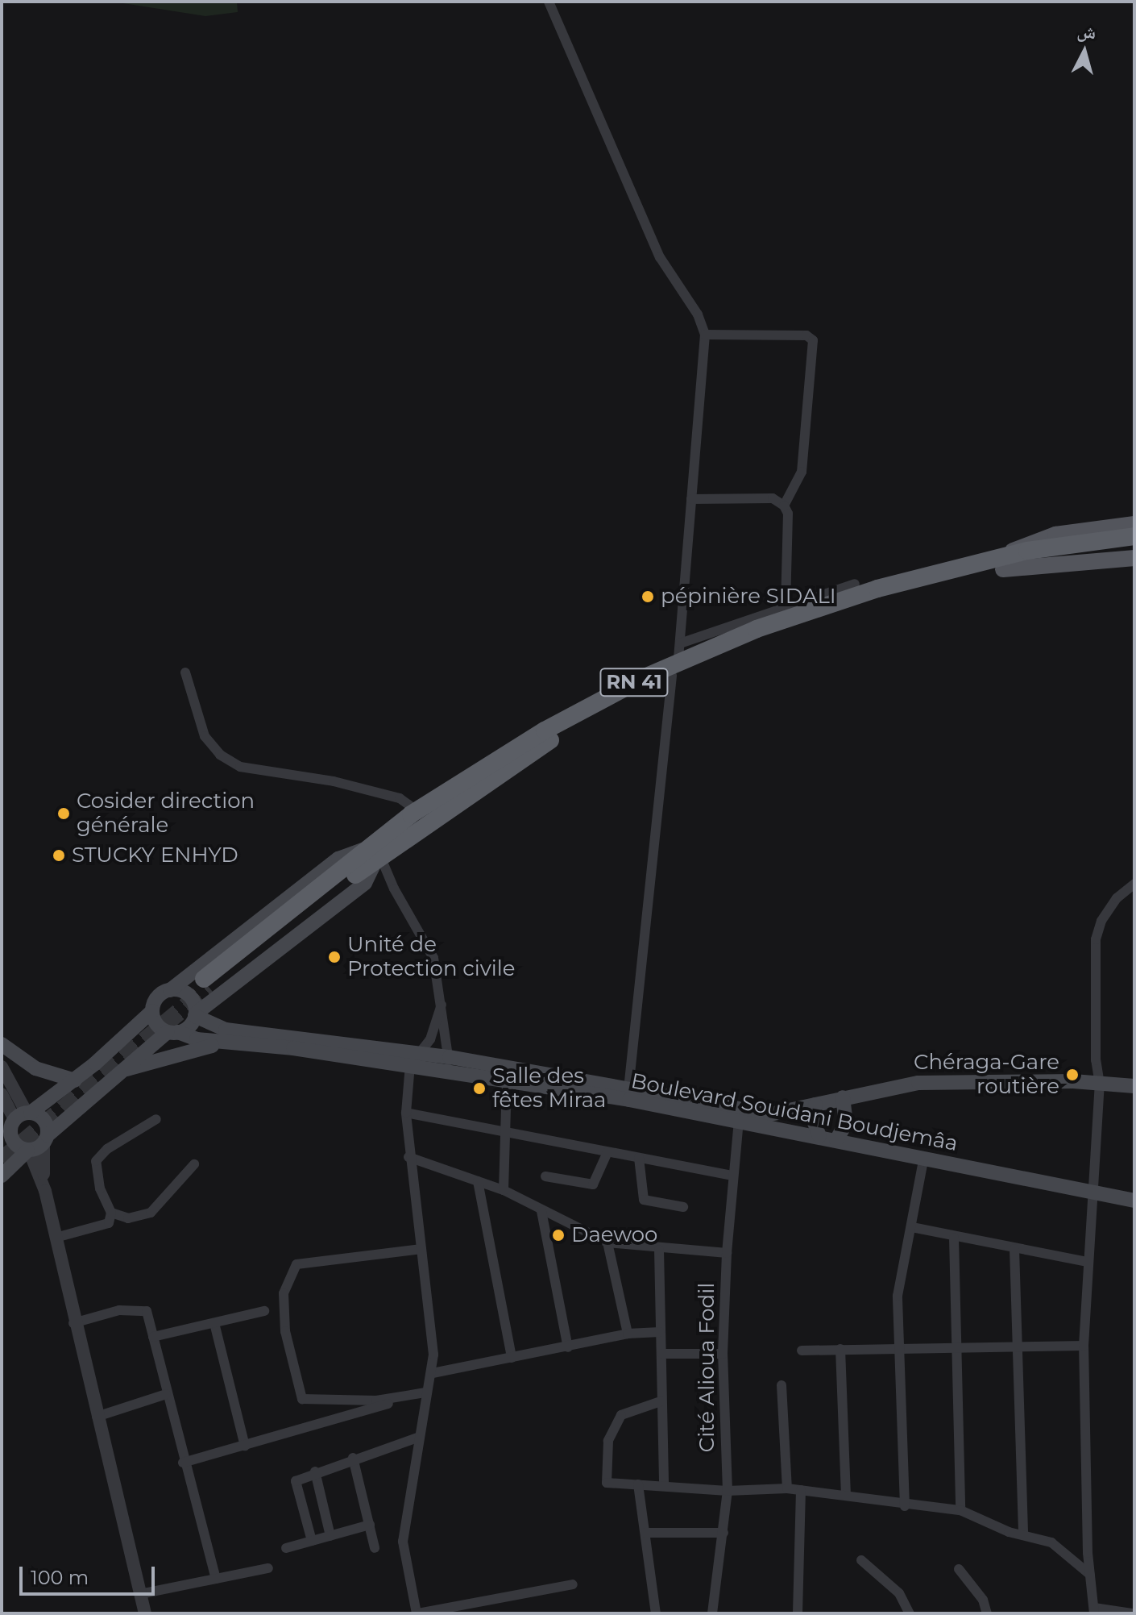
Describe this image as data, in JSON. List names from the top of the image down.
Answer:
{
  "streets": {
    "highway": ["RN 41"],
    "main road": ["Boulevard Souidani Boudjemâa"],
    "street": ["Cité Alioua Fodil"]
  },
  "crossings": [
    ["Boulevard Souidani Boudjemâa", "Cité Alioua Fodil"]
  ],
  "places": [
    "pépinière SIDALI",
    "Cosider direction générale",
    "STUCKY ENHYD",
    "Unité de Protection civile",
    "Chéraga-Gare routière",
    "Salle des fêtes Miraa",
    "Daewoo"
  ],
  "scale_bar": "100 m",
  "north": "top"
}
